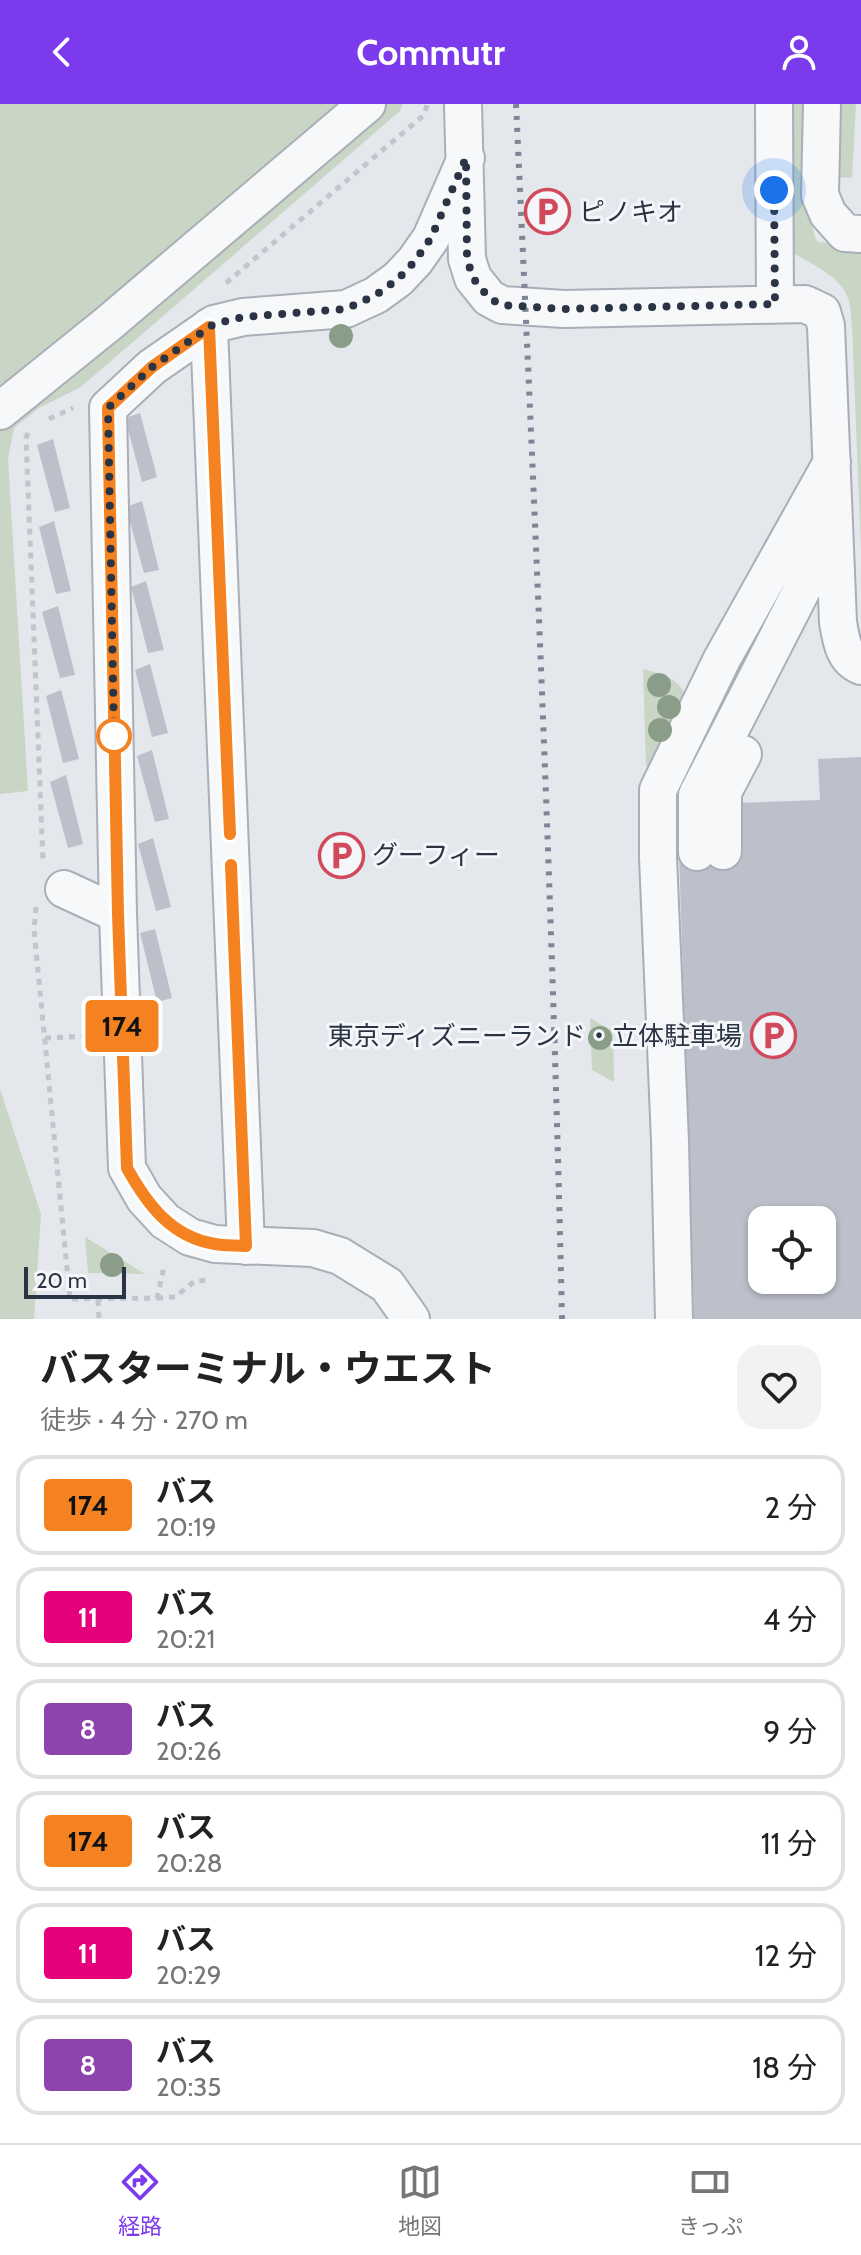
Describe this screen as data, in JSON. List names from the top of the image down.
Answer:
{
  "places": {
    "parking": ["ピノキオ", "グーフィー", "東京ディズニーランド・立体駐車場"]
  },
  "lines": ["bus line 174"],
  "scale_bar": "20 m",
  "page": {
    "header": "Commutr",
    "on_map": "174",
    "scale": "20 m",
    "heading": ["バスターミナル・ウエスト", "徒歩 · 4 分 · 270 m"],
    "list": [
      {
        "mark": "174",
        "name": "バス",
        "note": "20:19",
        "value": "2 分"
      },
      {
        "mark": "11",
        "name": "バス",
        "note": "20:21",
        "value": "4 分"
      },
      {
        "mark": "8",
        "name": "バス",
        "note": "20:26",
        "value": "9 分"
      },
      {
        "mark": "174",
        "name": "バス",
        "note": "20:28",
        "value": "11 分"
      },
      {
        "mark": "11",
        "name": "バス",
        "note": "20:29",
        "value": "12 分"
      },
      {
        "mark": "8",
        "name": "バス",
        "note": "20:35",
        "value": "18 分"
      }
    ],
    "tabs": ["経路", "地図", "きっぷ"]
  }
}
